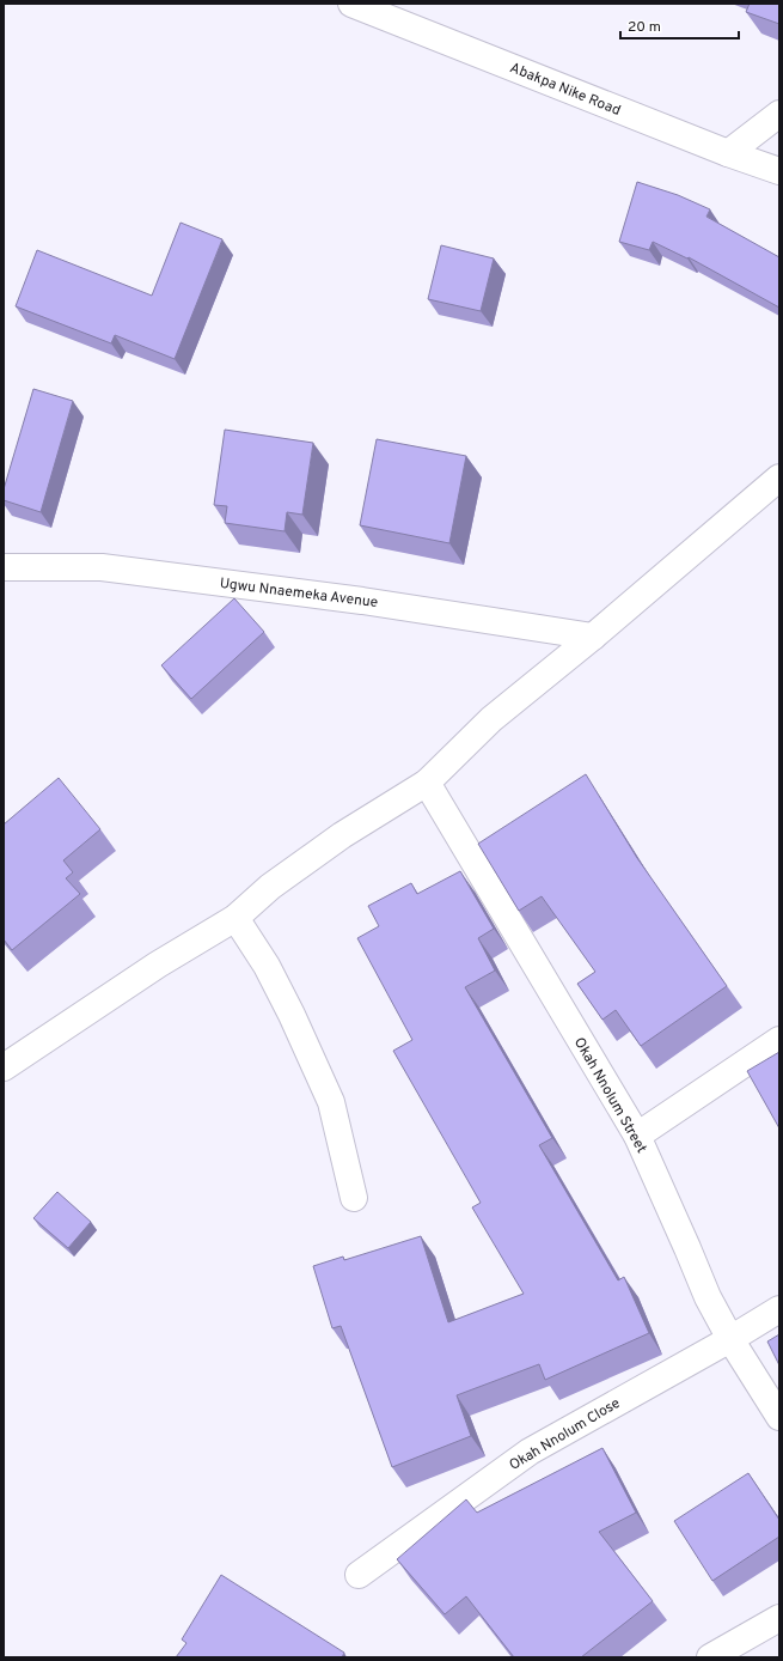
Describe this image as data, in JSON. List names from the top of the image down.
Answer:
{
  "streets": {
    "street": [
      "Abakpa Nike Road",
      "Ugwu Nnaemeka Avenue",
      "Okah Nnolum Street",
      "Okah Nnolum Close"
    ]
  },
  "crossings": [
    ["Okah Nnolum Street", "Okah Nnolum Close"]
  ],
  "scale_bar": "20 m"
}
